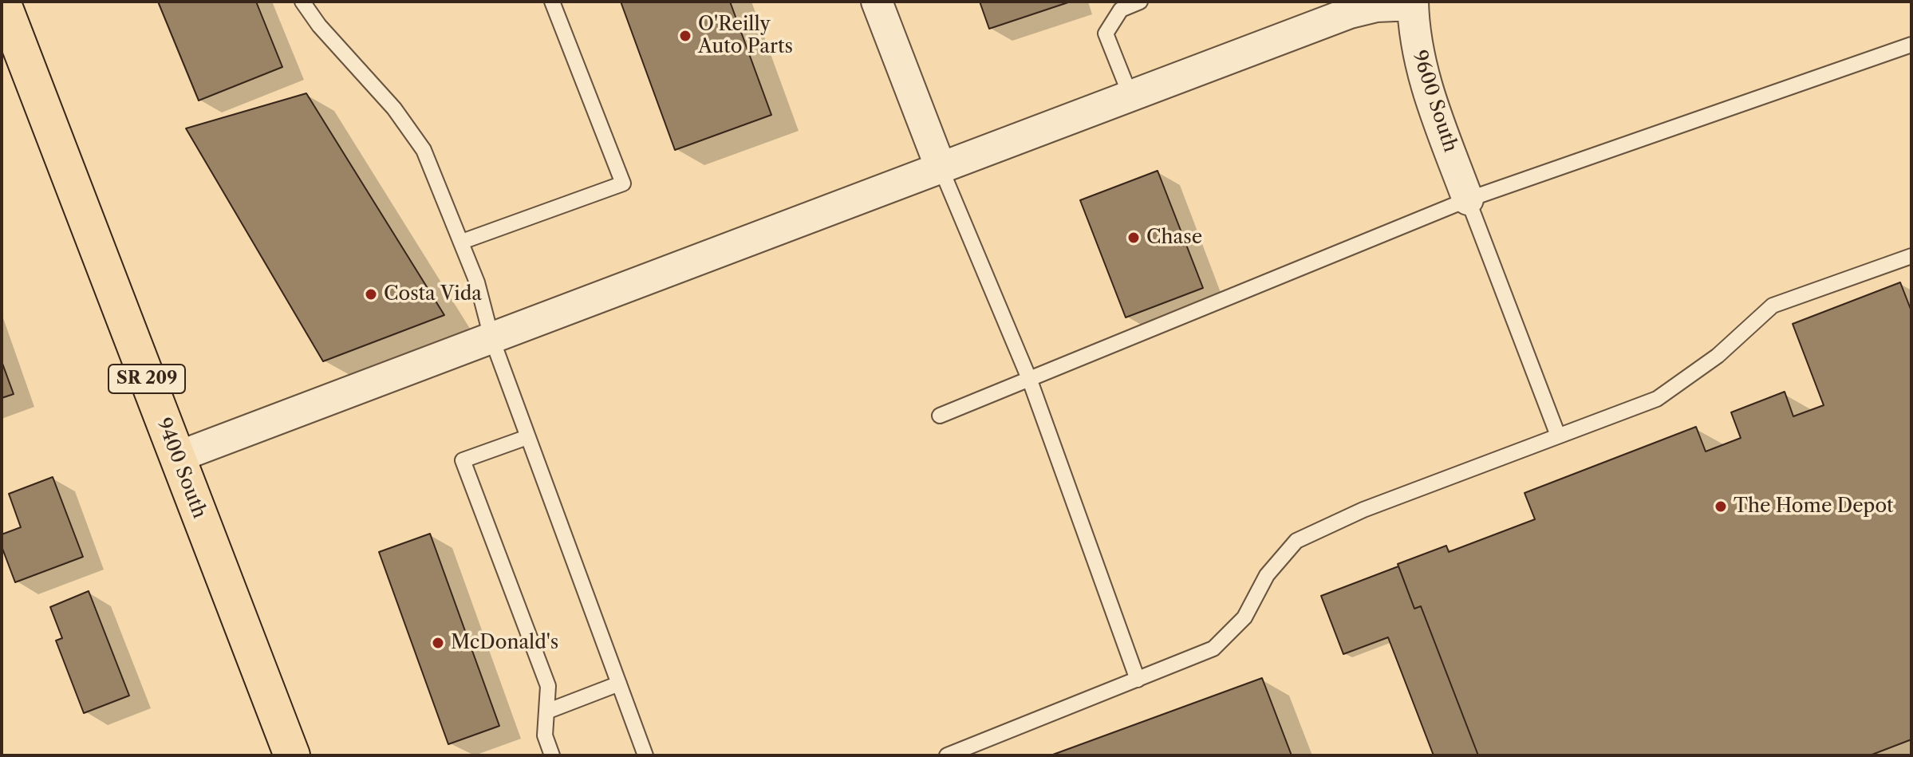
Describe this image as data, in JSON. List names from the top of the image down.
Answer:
{
  "streets": {
    "main road": ["SR 209", "9400 South"],
    "street": ["9600 South"]
  },
  "places": [
    "O'Reilly Auto Parts",
    "Chase",
    "Costa Vida",
    "The Home Depot",
    "McDonald's"
  ]
}
